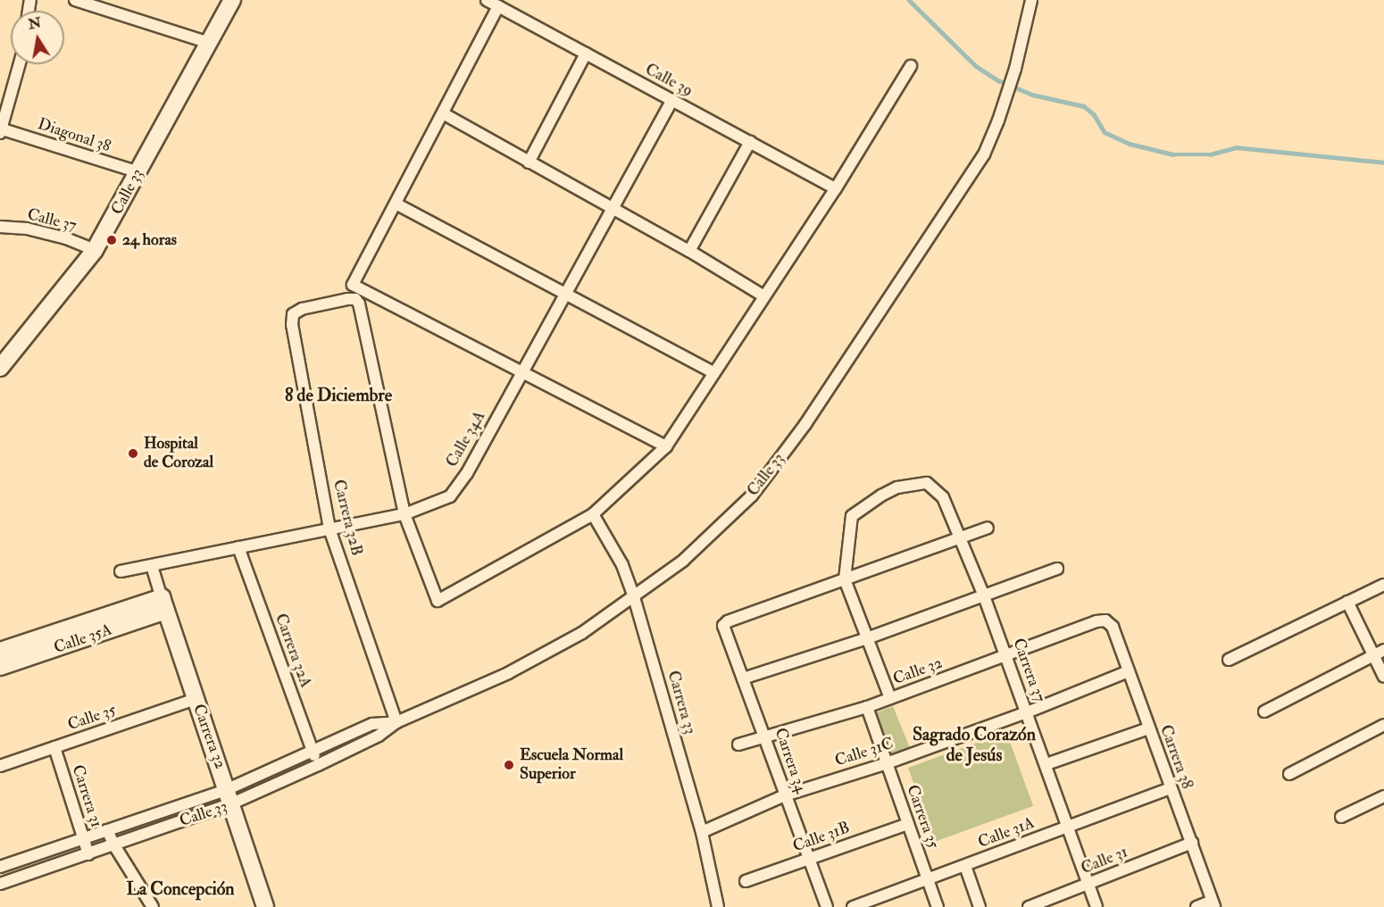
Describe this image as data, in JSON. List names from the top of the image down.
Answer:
{
  "streets": {
    "street": [
      "Calle 39",
      "Diagonal 38",
      "Calle 33",
      "Calle 37",
      "Calle 34A",
      "Carrera 32B",
      "Calle 35A",
      "Carrera 32A",
      "Carrera 37",
      "Calle 32",
      "Carrera 33",
      "Calle 35",
      "Carrera 32",
      "Calle 31C",
      "Carrera 38",
      "Carrera 34",
      "Carrera 31",
      "Carrera 35",
      "Calle 31A",
      "Calle 31B",
      "Calle 31"
    ]
  },
  "crossings": [
    ["Calle 39", "Calle 34A"],
    ["Diagonal 38", "Calle 33"],
    ["Calle 33", "Calle 37"],
    ["Calle 33", "Carrera 32B"],
    ["Calle 33", "Carrera 32A"],
    ["Calle 33", "Carrera 33"],
    ["Calle 33", "Carrera 32"],
    ["Calle 33", "Carrera 31"],
    ["Calle 34A", "Carrera 32B"],
    ["Calle 34A", "Carrera 32A"],
    ["Calle 34A", "Carrera 32"],
    ["Calle 35A", "Carrera 32"],
    ["Carrera 37", "Calle 32"],
    ["Carrera 37", "Calle 31C"],
    ["Carrera 37", "Carrera 34"],
    ["Carrera 37", "Calle 31A"],
    ["Carrera 37", "Calle 31"],
    ["Calle 32", "Carrera 38"],
    ["Calle 32", "Carrera 34"],
    ["Calle 32", "Carrera 35"],
    ["Carrera 33", "Calle 31C"],
    ["Calle 35", "Carrera 32"],
    ["Calle 35", "Carrera 31"],
    ["Calle 31C", "Carrera 38"],
    ["Calle 31C", "Carrera 34"],
    ["Calle 31C", "Carrera 35"],
    ["Carrera 38", "Calle 31A"],
    ["Carrera 38", "Calle 31"],
    ["Carrera 34", "Calle 31B"],
    ["Carrera 35", "Calle 31A"],
    ["Carrera 35", "Calle 31B"]
  ],
  "districts": ["8 de Diciembre", "Sagrado Corazón de Jesús", "La Concepción"],
  "places": ["24 horas", "Hospital de Corozal", "Escuela Normal Superior"],
  "north": "top"
}
